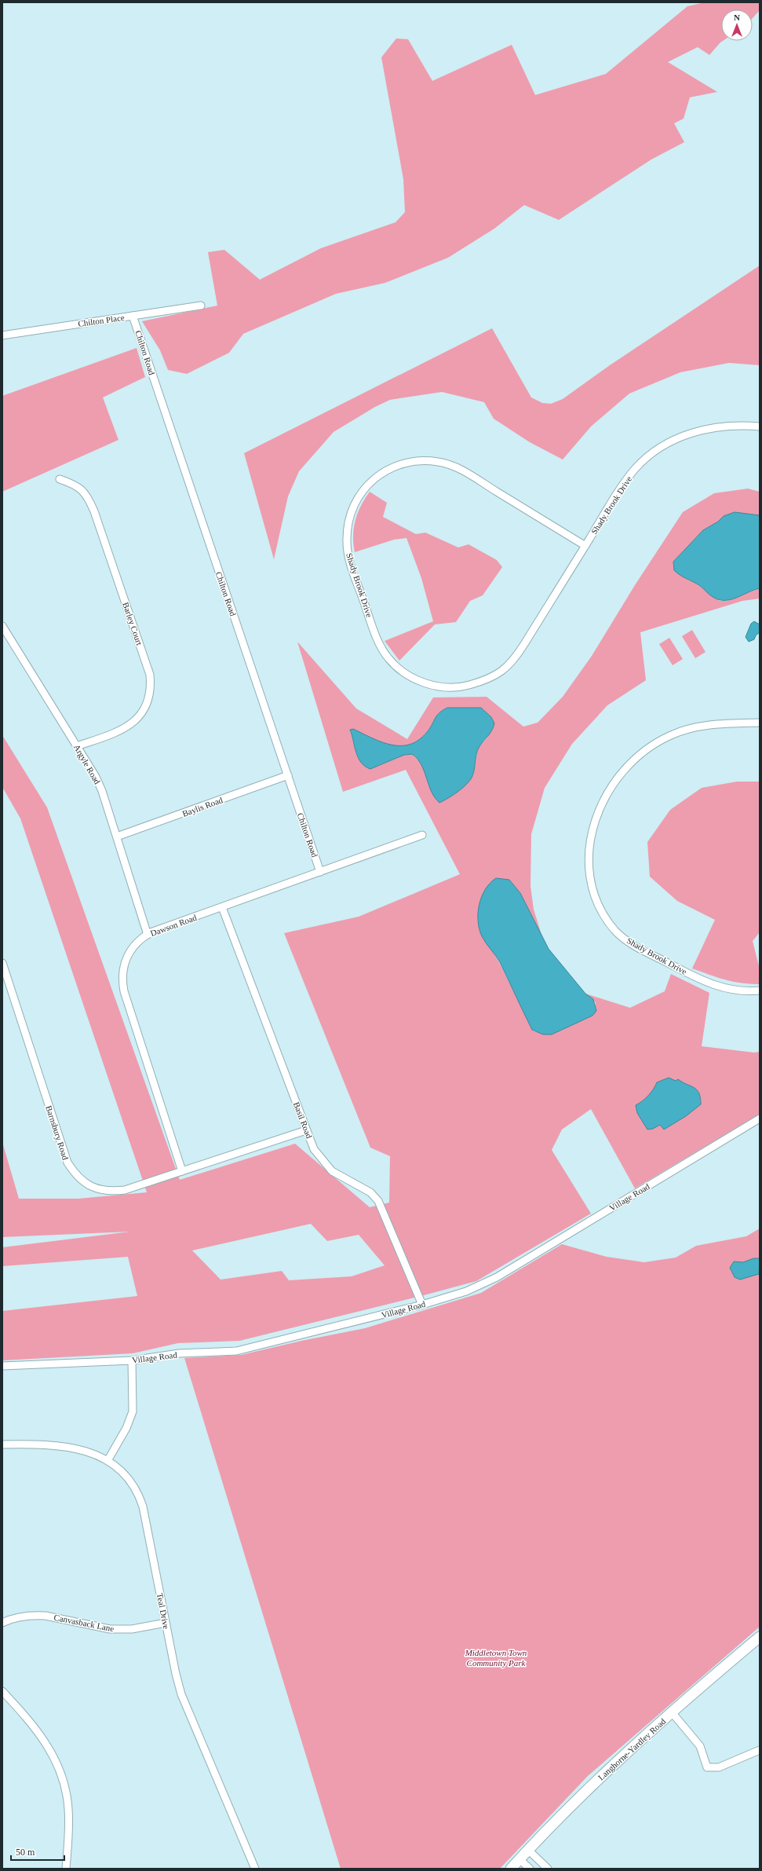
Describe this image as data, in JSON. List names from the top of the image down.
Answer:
{
  "streets": {
    "main road": ["Langhorne-Yardley Road"],
    "street": [
      "Chilton Place",
      "Chilton Road",
      "Shady Brook Drive",
      "Barley Court",
      "Argyle Road",
      "Baylis Road",
      "Dawson Road",
      "Basil Road",
      "Barnsbury Road",
      "Village Road",
      "Teal Drive",
      "Canvasback Lane"
    ]
  },
  "crossings": [
    ["Chilton Place", "Chilton Road"],
    ["Chilton Road", "Baylis Road"],
    ["Chilton Road", "Dawson Road"],
    ["Barley Court", "Argyle Road"],
    ["Argyle Road", "Baylis Road"],
    ["Argyle Road", "Dawson Road"],
    ["Dawson Road", "Basil Road"],
    ["Dawson Road", "Barnsbury Road"],
    ["Basil Road", "Barnsbury Road"],
    ["Basil Road", "Village Road"],
    ["Teal Drive", "Canvasback Lane"]
  ],
  "parks": ["Middletown Town Community Park"],
  "scale_bar": "50 m",
  "north": "top"
}
